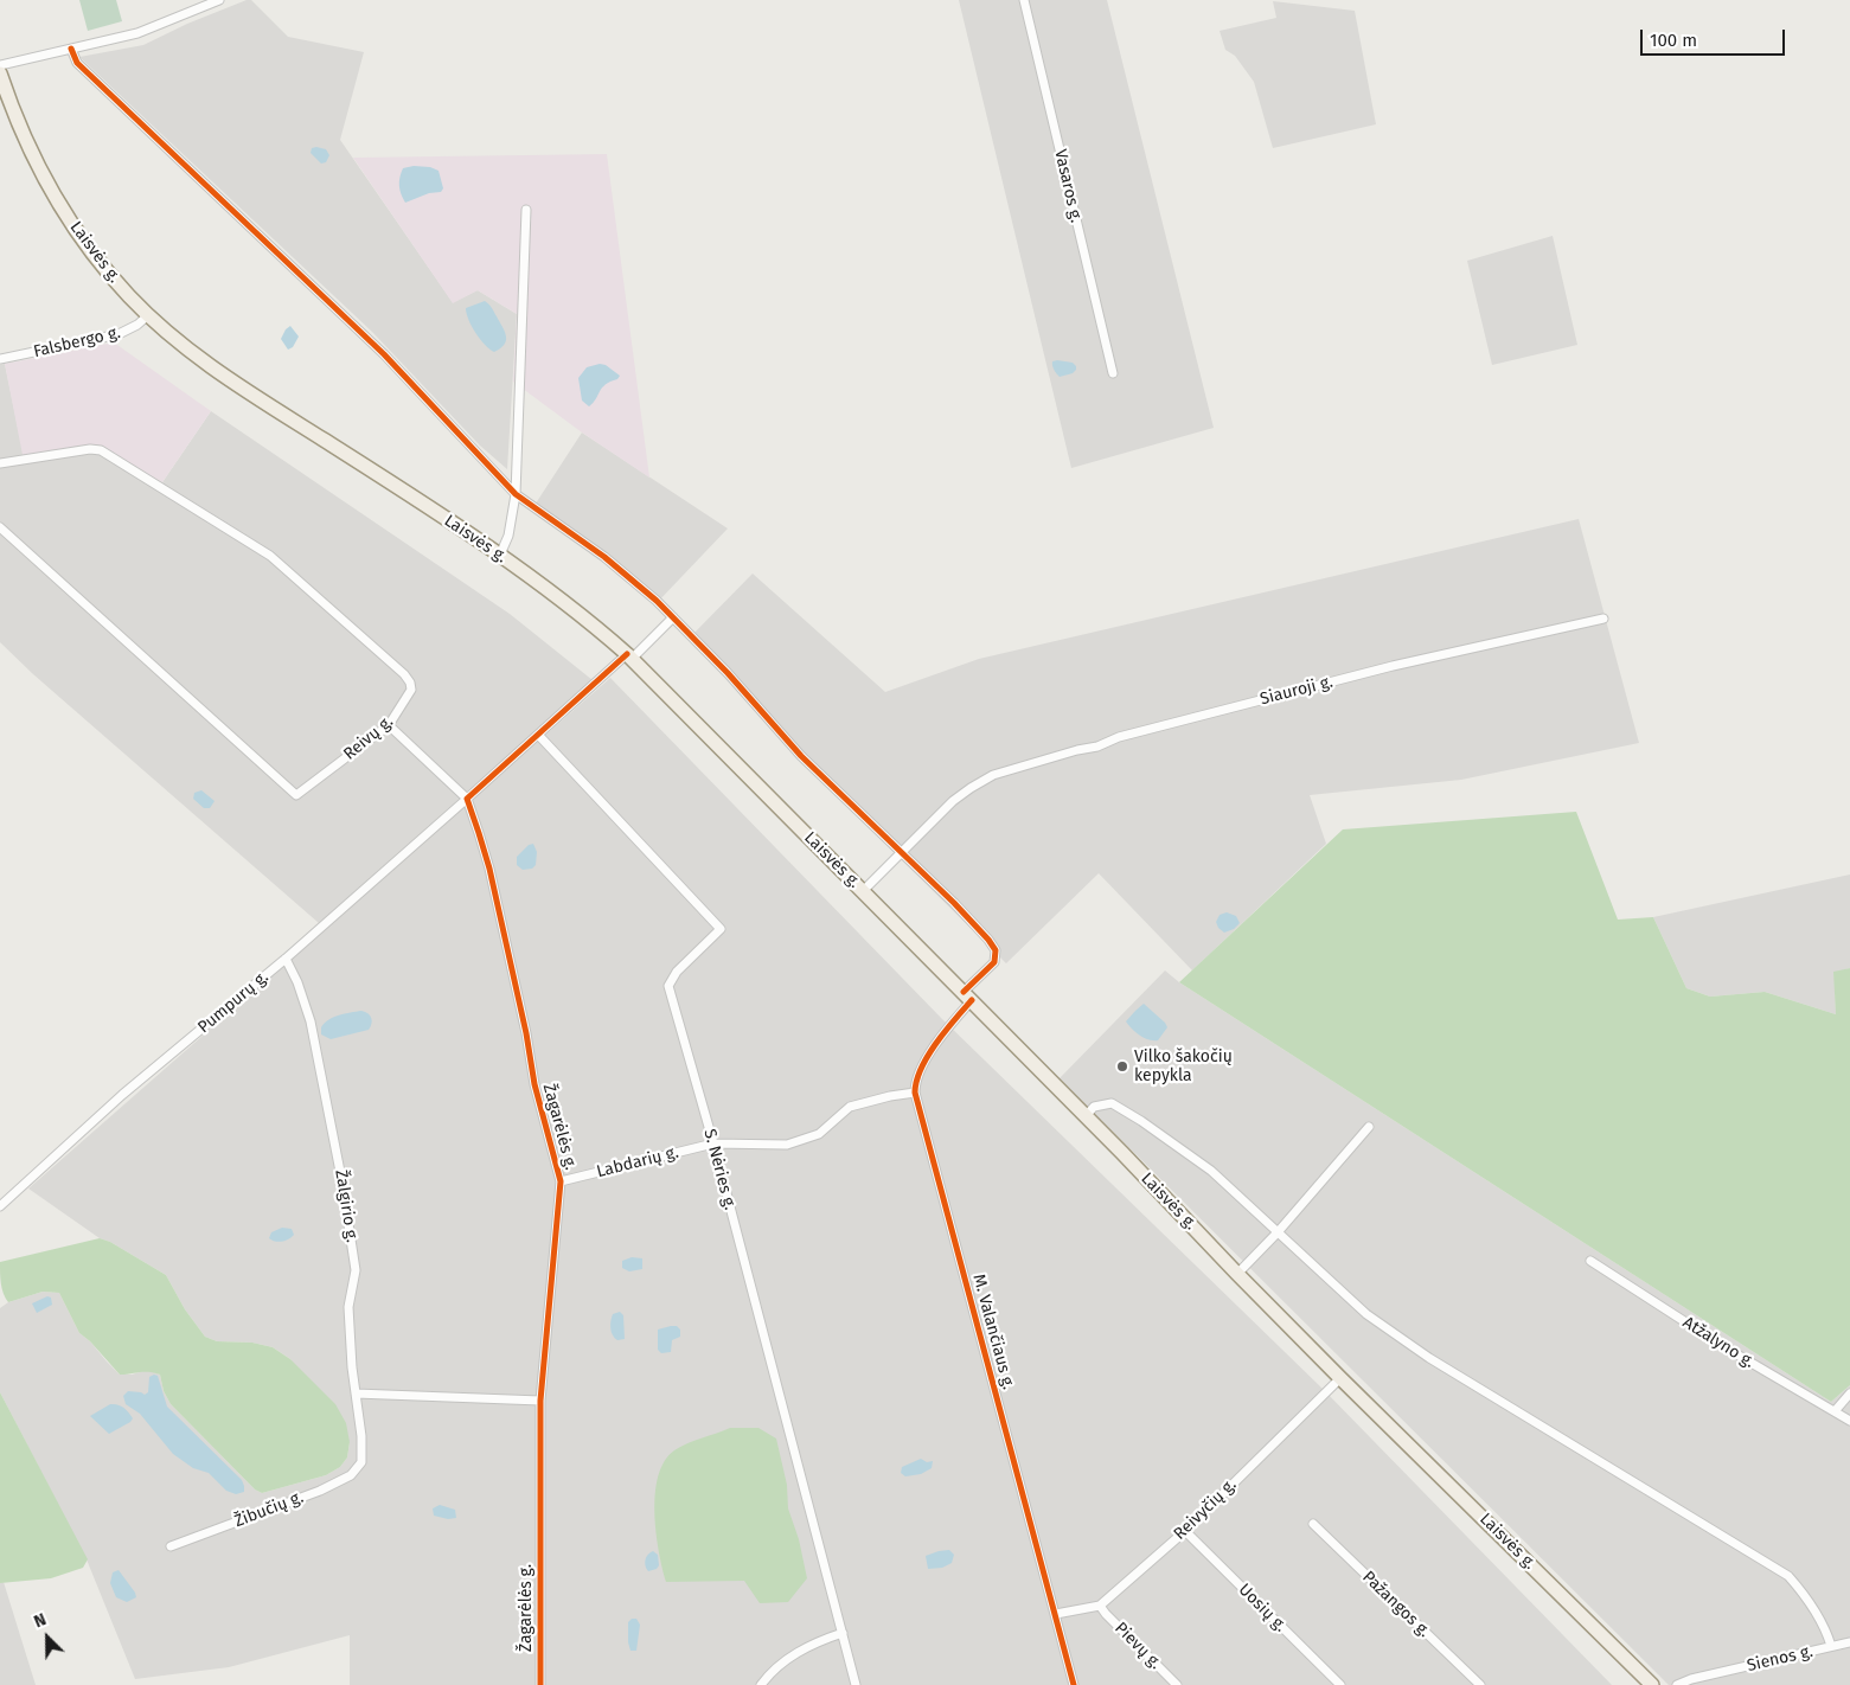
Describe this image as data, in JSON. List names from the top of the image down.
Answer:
{
  "streets": {
    "main road": ["Laisvės g."],
    "street": [
      "Vasaros g.",
      "Falsbergo g.",
      "Siauroji g.",
      "Reivų g.",
      "Pumpurų g.",
      "Žagarėlės g.",
      "Labdarių g.",
      "S. Nėries g.",
      "Žalgirio g.",
      "M. Valančiaus g.",
      "Atžalyno g.",
      "Žibučių g.",
      "Reivyčių g.",
      "Pažangos g.",
      "Uosių g.",
      "Pievų g.",
      "Sienos g."
    ]
  },
  "crossings": [
    ["Laisvės g.", "Falsbergo g."],
    ["Laisvės g.", "Siauroji g."],
    ["Laisvės g.", "Reivyčių g."],
    ["Pumpurų g.", "Žagarėlės g."],
    ["Pumpurų g.", "Žalgirio g."],
    ["Žagarėlės g.", "Labdarių g."],
    ["Labdarių g.", "S. Nėries g."],
    ["Labdarių g.", "M. Valančiaus g."],
    ["Žalgirio g.", "Žibučių g."],
    ["Reivyčių g.", "Uosių g."],
    ["Reivyčių g.", "Pievų g."]
  ],
  "places": ["Vilko šakočių kepykla"],
  "scale_bar": "100 m",
  "north": "top left"
}
